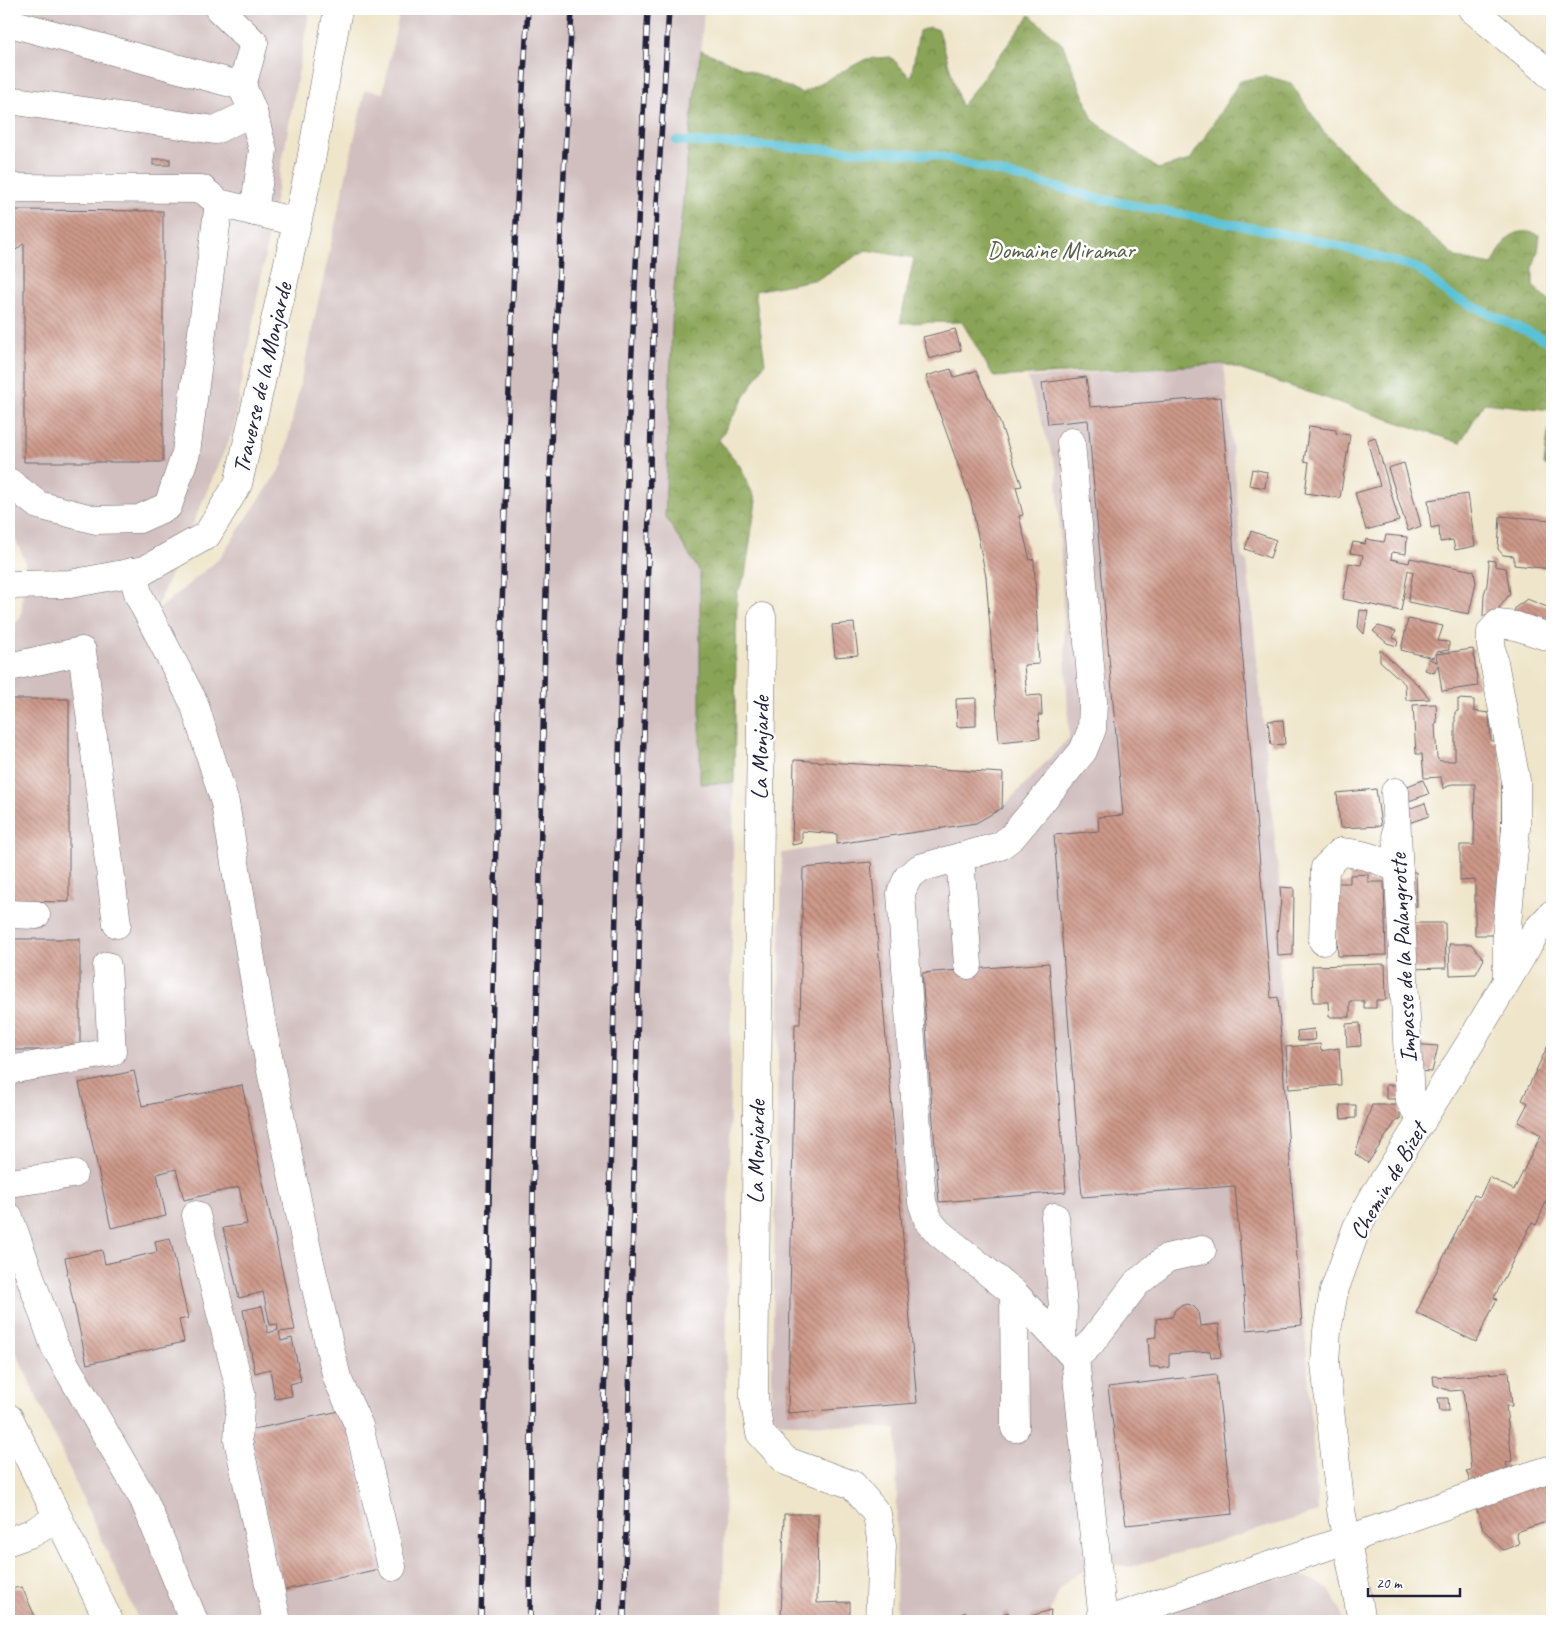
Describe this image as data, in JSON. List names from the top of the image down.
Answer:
{
  "streets": {
    "street": [
      "Traverse de la Monjarde",
      "La Monjarde",
      "Impasse de la Palangrotte",
      "Chemin de Bizet"
    ]
  },
  "crossings": [
    ["Impasse de la Palangrotte", "Chemin de Bizet"]
  ],
  "parks": ["Domaine Miramar"],
  "scale_bar": "20 m"
}
